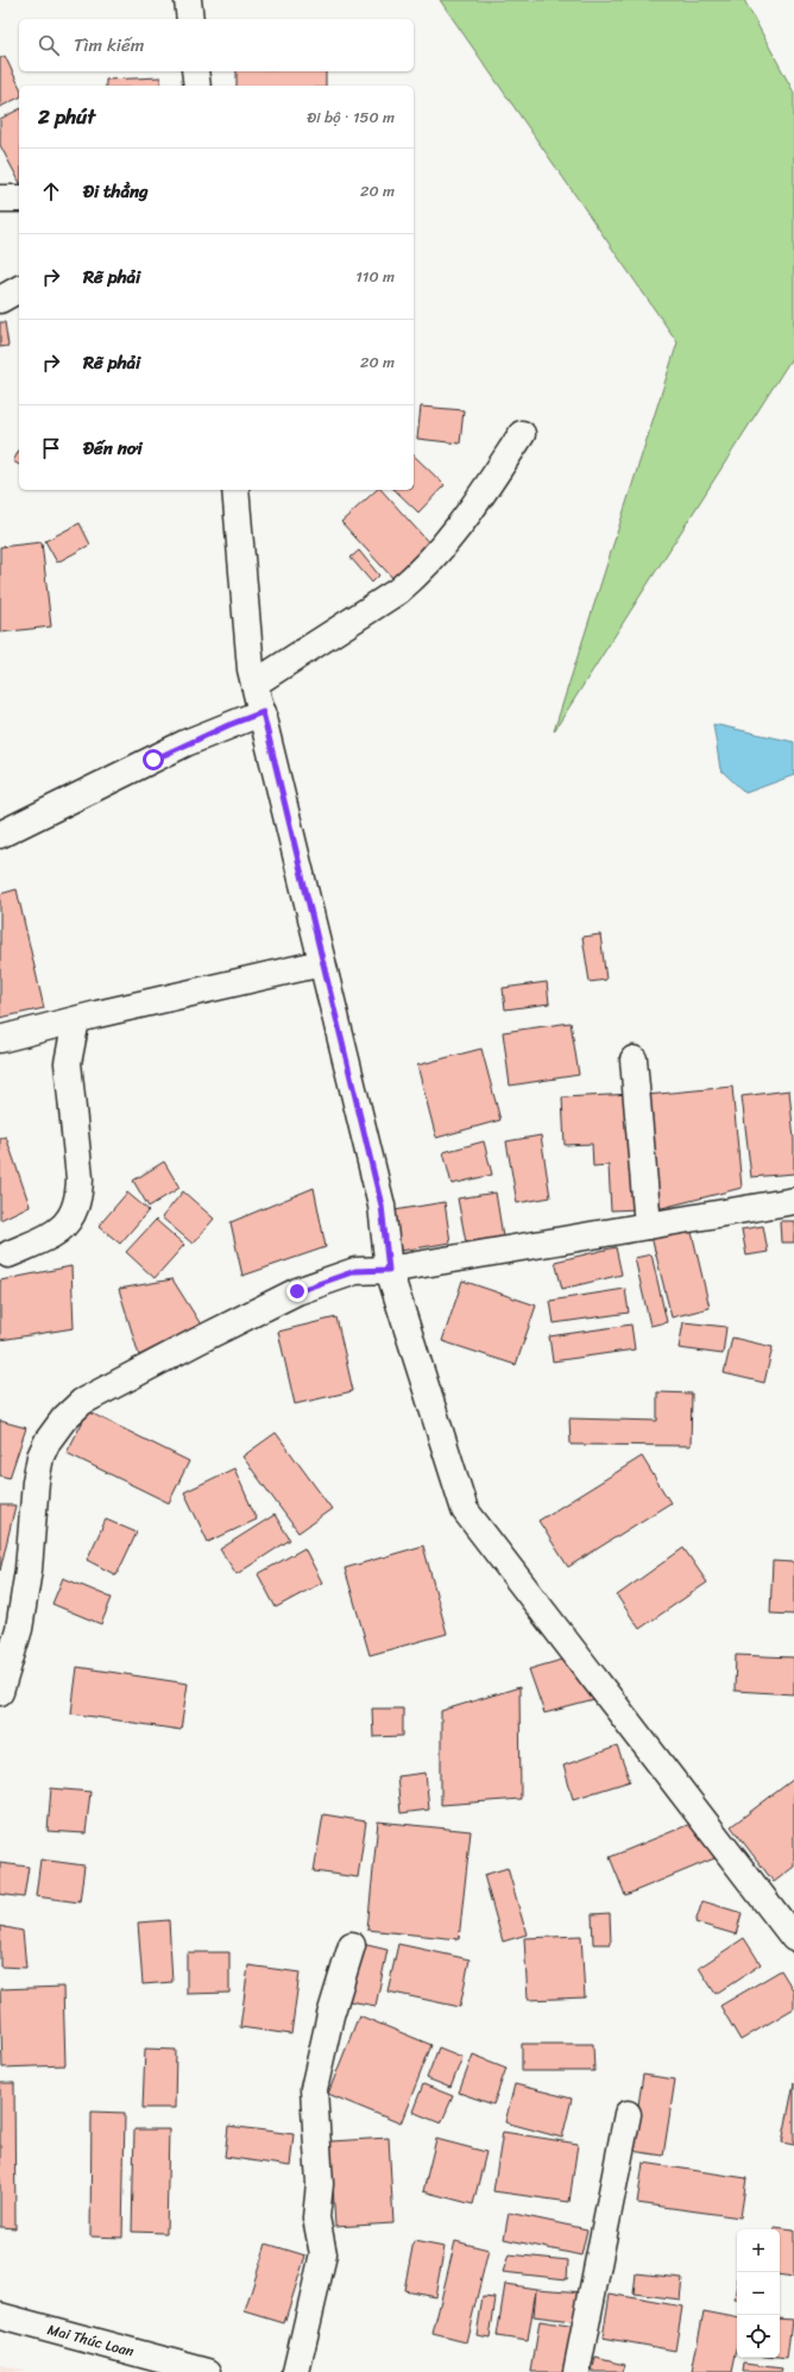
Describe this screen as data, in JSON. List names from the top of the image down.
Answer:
{
  "streets": {
    "street": ["Mai Thúc Loan"]
  },
  "page": {
    "search": "Tìm kiếm",
    "heading": ["2 phút", "Đi bộ · 150 m"],
    "list": [
      ["Đi thẳng", "20 m"],
      ["Rẽ phải", "110 m"],
      ["Rẽ phải", "20 m"],
      "Đến nơi"
    ],
    "map_buttons": ["+", "−"]
  }
}
